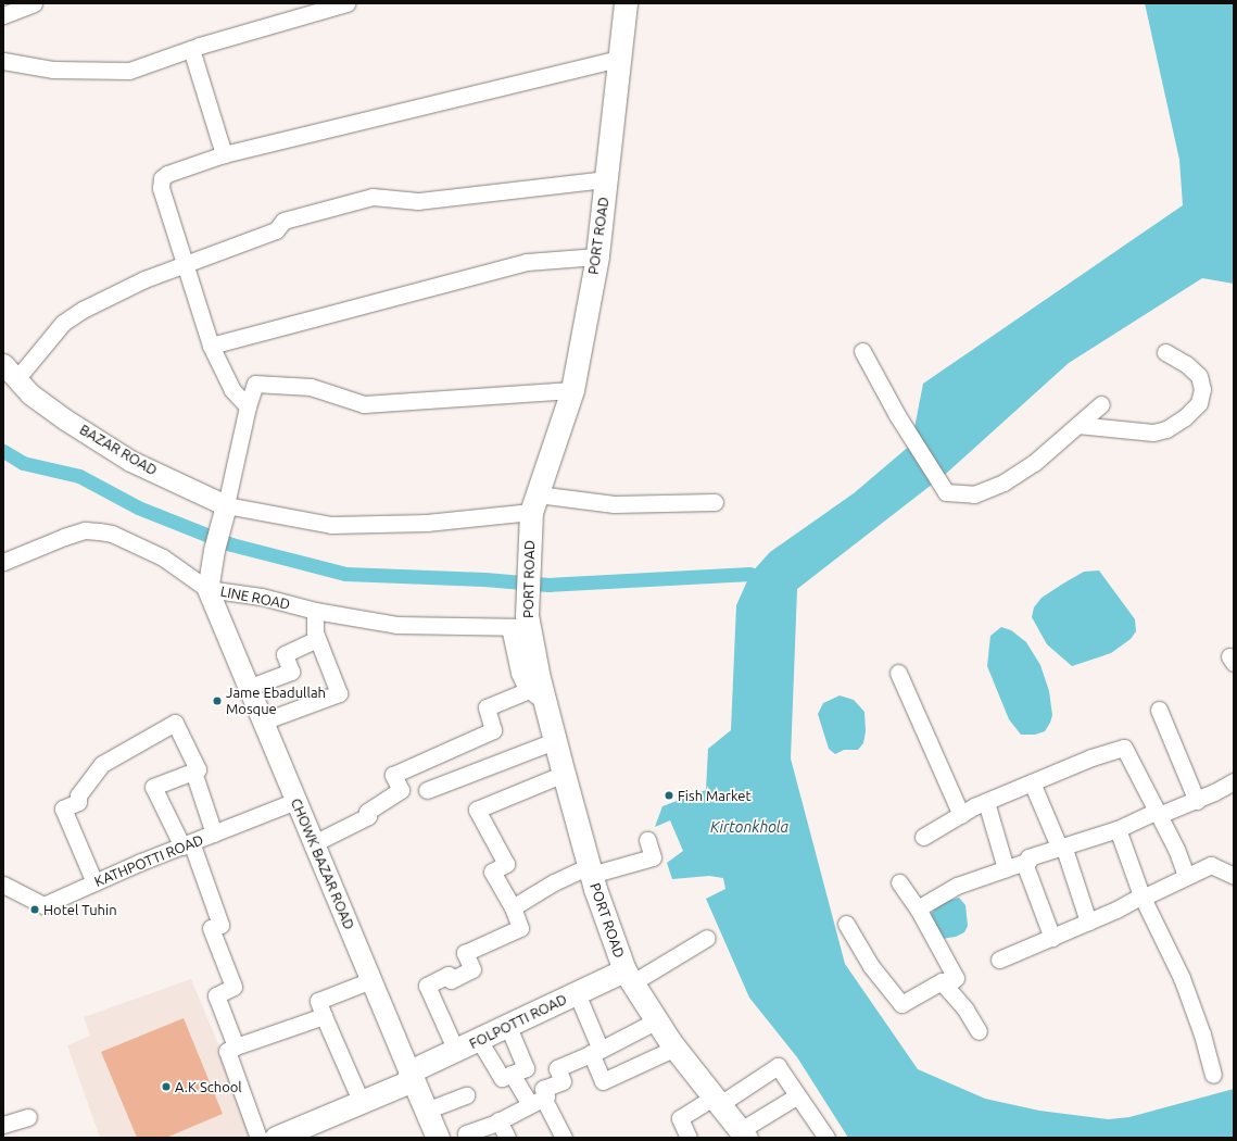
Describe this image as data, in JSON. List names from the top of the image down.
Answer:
{
  "streets": {
    "main road": ["PORT ROAD", "CHOWK BAZAR ROAD", "FOLPOTTI ROAD"],
    "street": ["BAZAR ROAD", "LINE ROAD", "KATHPOTTI ROAD"]
  },
  "crossings": [
    ["PORT ROAD", "LINE ROAD"],
    ["PORT ROAD", "FOLPOTTI ROAD"],
    ["LINE ROAD", "CHOWK BAZAR ROAD"],
    ["KATHPOTTI ROAD", "CHOWK BAZAR ROAD"],
    ["CHOWK BAZAR ROAD", "FOLPOTTI ROAD"]
  ],
  "water": ["Kirtonkhola"],
  "places": [
    "Jame Ebadullah Mosque",
    "Fish Market",
    "Hotel Tuhin",
    "A.K School"
  ]
}
